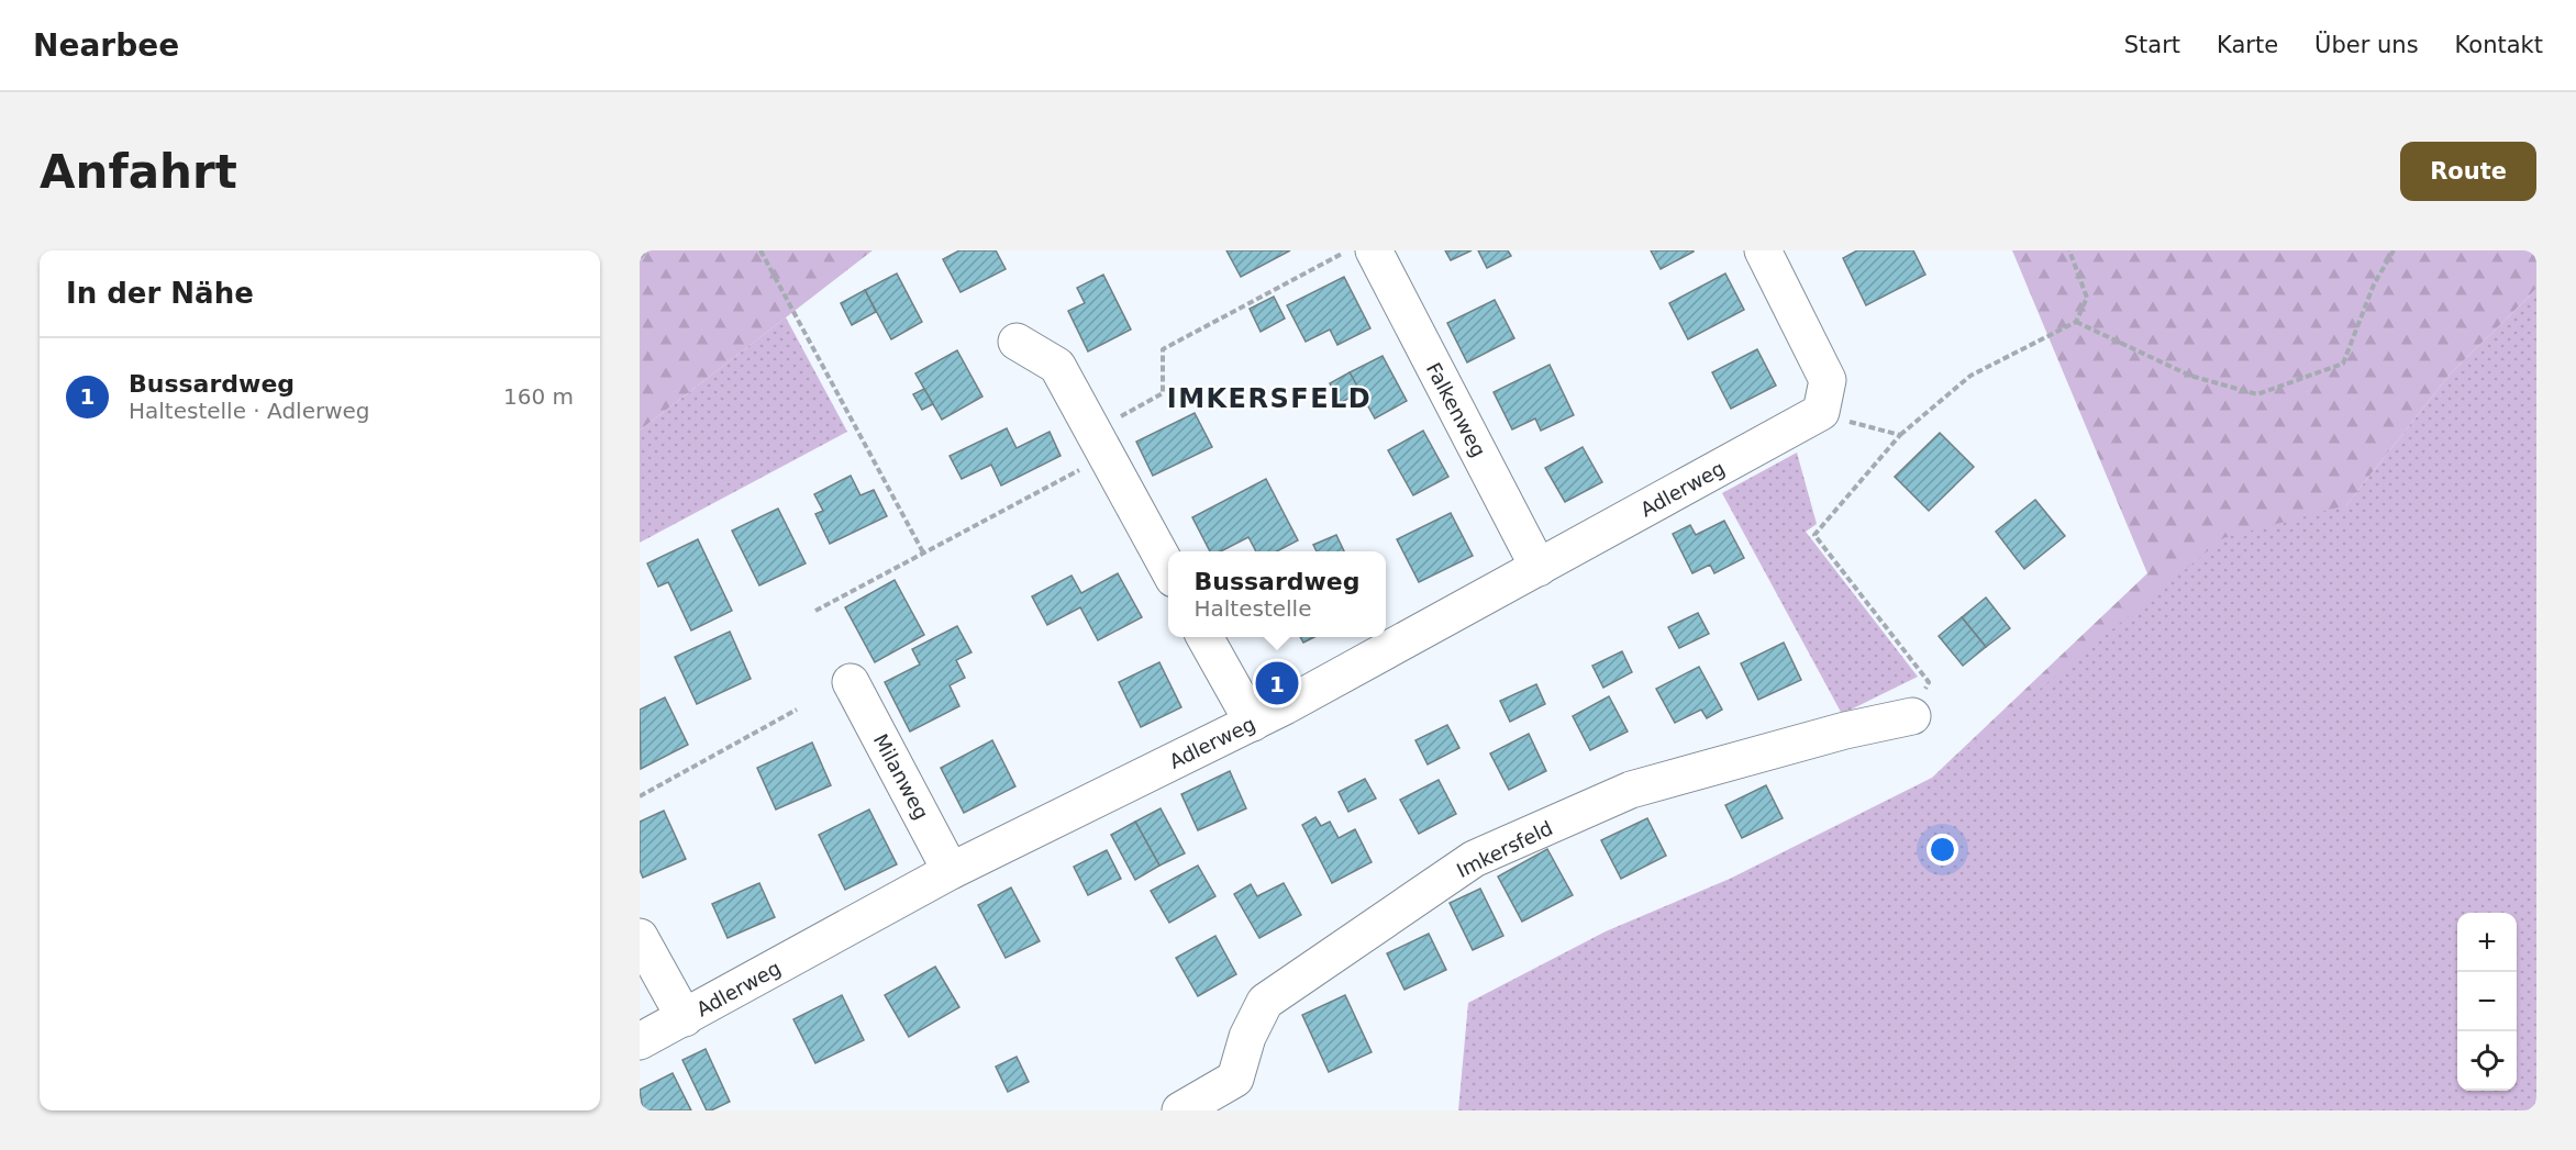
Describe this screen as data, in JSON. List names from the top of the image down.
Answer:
{
  "streets": {
    "street": [
      "Falkenweg",
      "Adlerweg",
      "Milanweg",
      "Imkersfeld"
    ]
  },
  "crossings": [
    ["Falkenweg", "Adlerweg"],
    ["Adlerweg", "Milanweg"]
  ],
  "districts": ["IMKERSFELD"],
  "page": {
    "header": "Nearbee",
    "nav": [
      "Start",
      "Karte",
      "Über uns",
      "Kontakt"
    ],
    "buttons": "Route",
    "title": "Anfahrt",
    "heading": "In der Nähe",
    "list": [
      {
        "mark": "1",
        "name": "Bussardweg",
        "note": "Haltestelle · Adlerweg",
        "value": "160 m"
      }
    ],
    "popup": ["Bussardweg", "Haltestelle"],
    "pins": "1",
    "map_buttons": ["+", "−"]
  }
}
